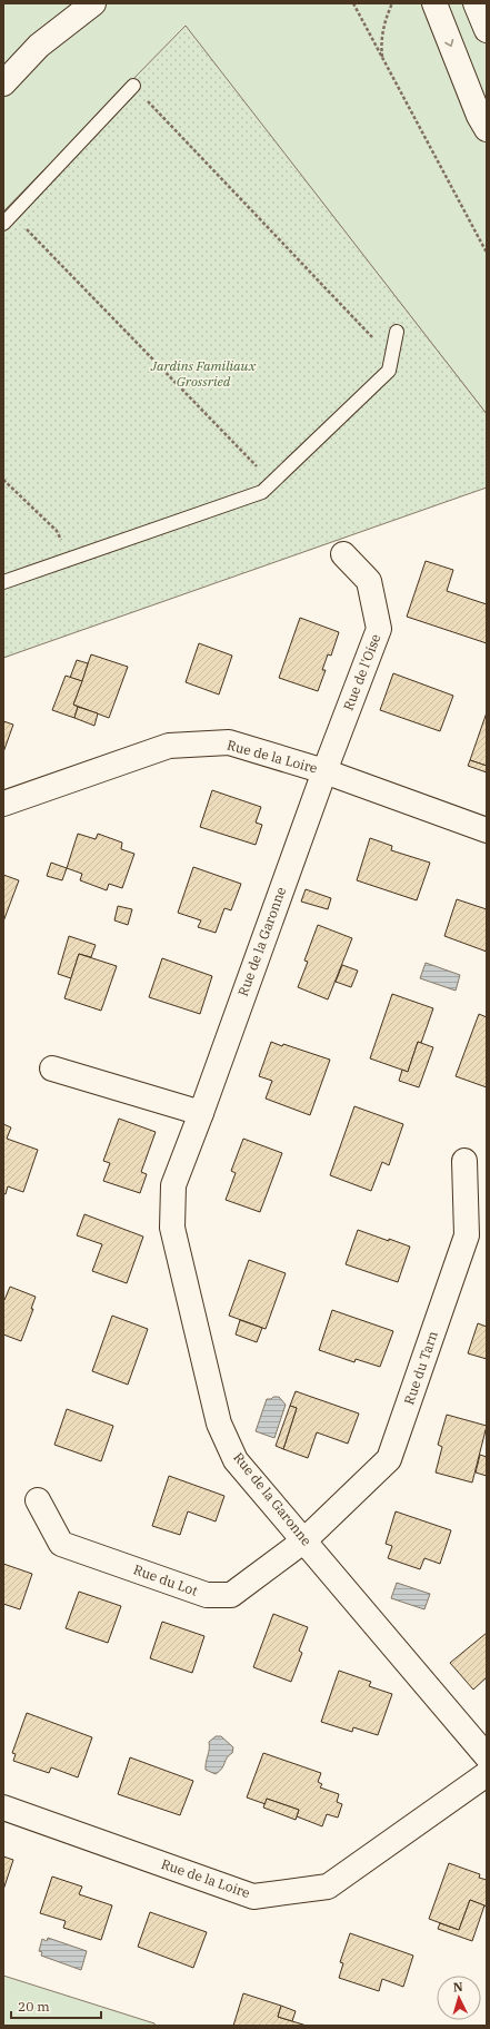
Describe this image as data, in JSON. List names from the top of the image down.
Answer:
{
  "streets": {
    "street": [
      "Rue de l'Oise",
      "Rue de la Loire",
      "Rue de la Garonne",
      "Rue du Tarn",
      "Rue du Lot"
    ]
  },
  "crossings": [
    ["Rue de l'Oise", "Rue de la Loire"],
    ["Rue de l'Oise", "Rue de la Garonne"],
    ["Rue de la Loire", "Rue de la Garonne"],
    ["Rue de la Garonne", "Rue du Tarn"],
    ["Rue de la Garonne", "Rue du Lot"],
    ["Rue du Tarn", "Rue du Lot"]
  ],
  "parks": ["Jardins Familiaux Grossried"],
  "scale_bar": "20 m",
  "north": "top"
}
